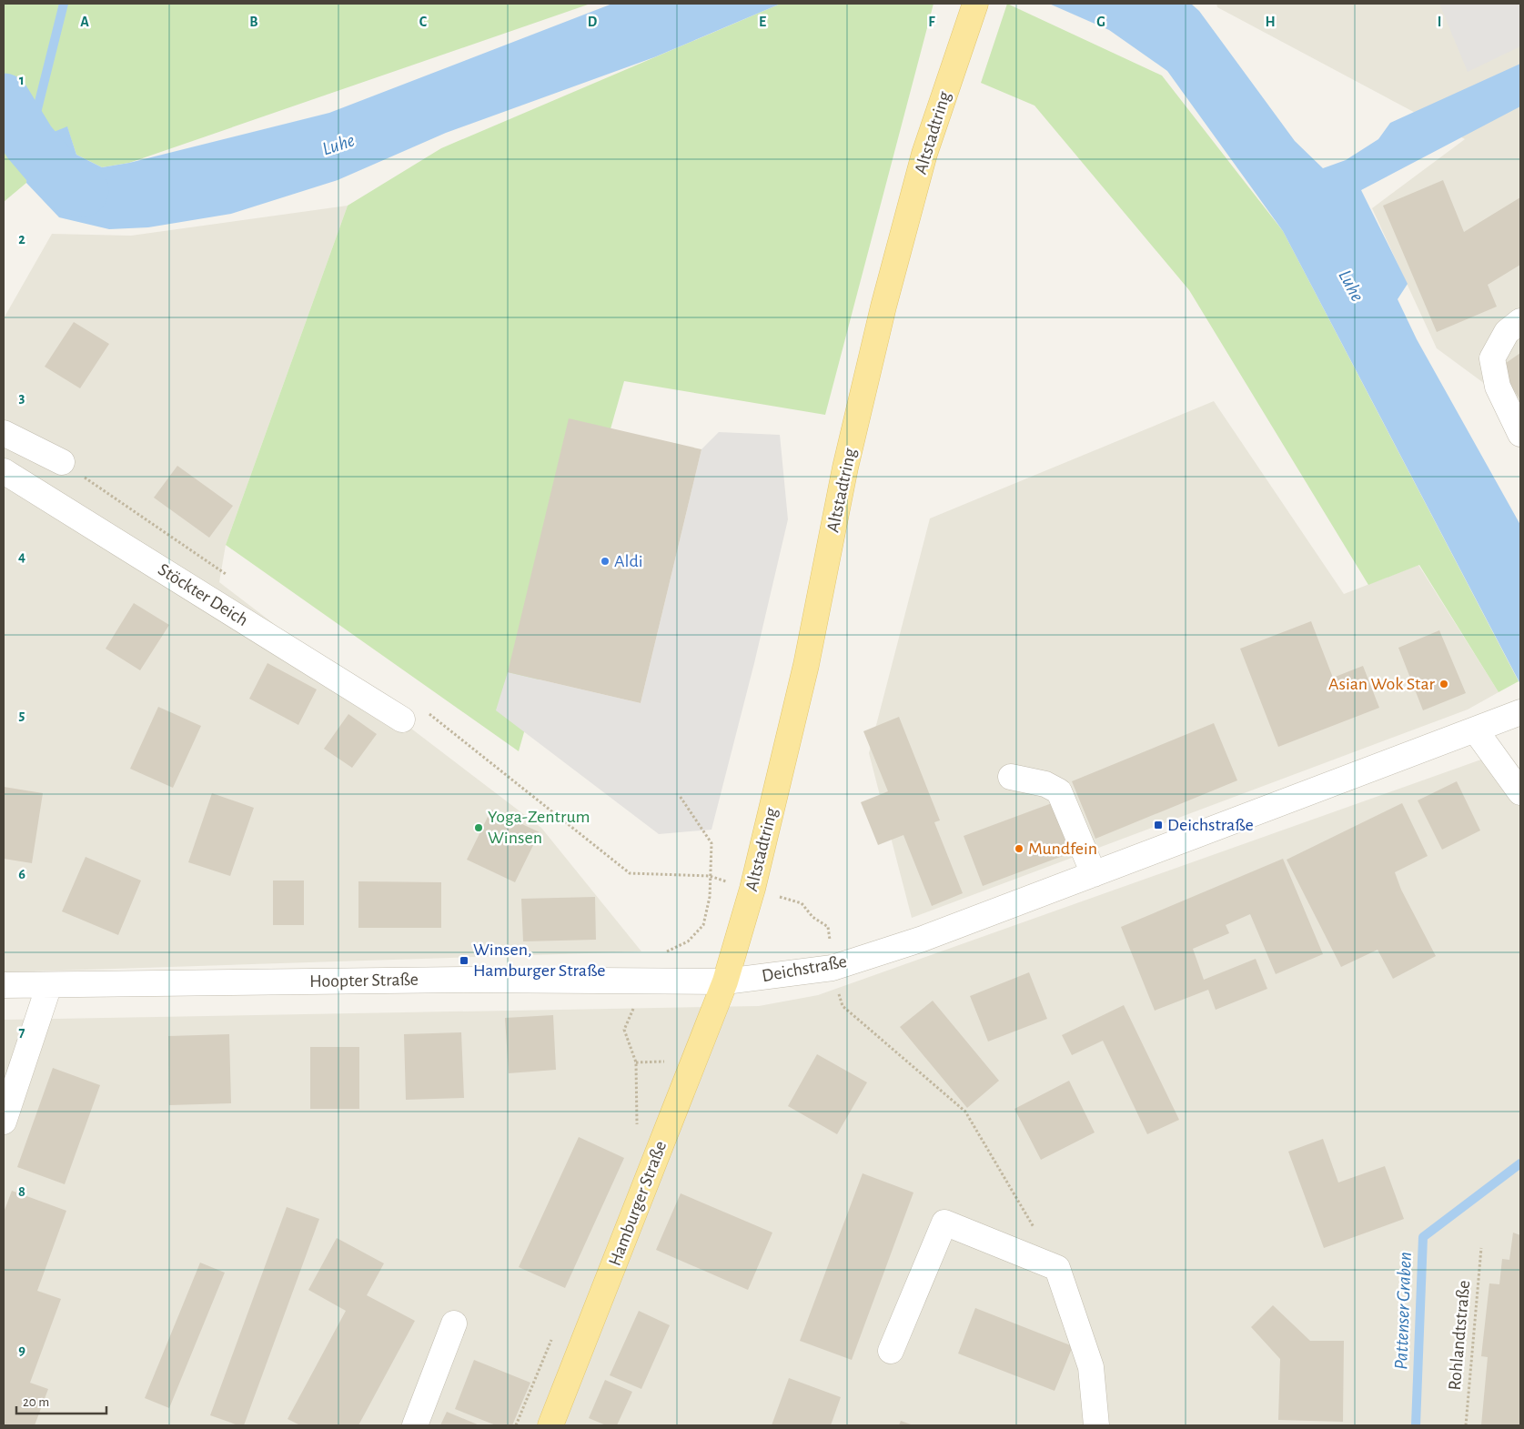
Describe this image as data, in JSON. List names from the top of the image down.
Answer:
{
  "streets": {
    "main road": ["Altstadtring", "Hamburger Straße"],
    "street": ["Stöckter Deich", "Deichstraße", "Hoopter Straße"],
    "path": ["Rohlandtstraße"]
  },
  "crossings": [
    ["Altstadtring", "Deichstraße"],
    ["Altstadtring", "Hoopter Straße"],
    ["Altstadtring", "Hamburger Straße"],
    ["Deichstraße", "Hoopter Straße"],
    ["Deichstraße", "Hamburger Straße"],
    ["Hoopter Straße", "Hamburger Straße"]
  ],
  "water": ["Luhe", "Pattenser Graben"],
  "places": {
    "other": [
      "Aldi",
      "Asian Wok Star",
      "Yoga-Zentrum Winsen",
      "Mundfein"
    ],
    "transit": ["Deichstraße", "Winsen, Hamburger Straße"]
  },
  "scale_bar": "20 m",
  "grid": {
    "columns": [
      "A",
      "B",
      "C",
      "D",
      "E",
      "F",
      "G",
      "H",
      "I"
    ],
    "rows": [
      "1",
      "2",
      "3",
      "4",
      "5",
      "6",
      "7",
      "8",
      "9"
    ]
  }
}
